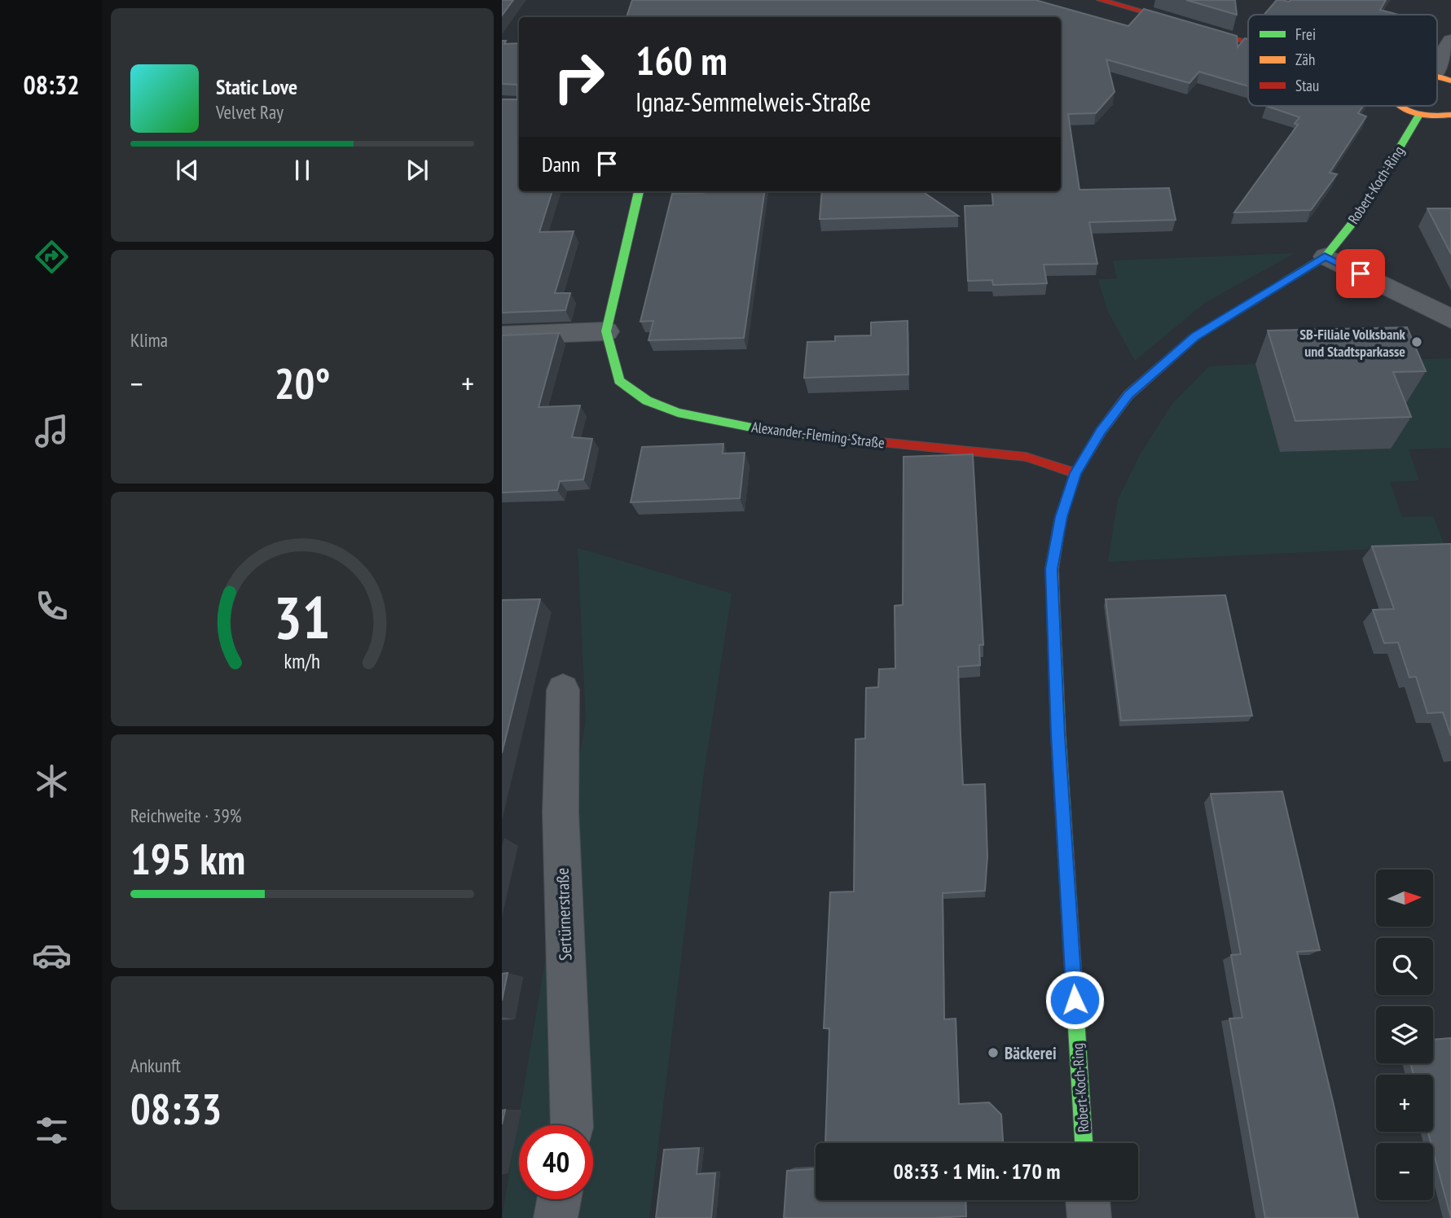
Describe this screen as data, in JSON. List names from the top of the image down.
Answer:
{
  "streets": {
    "street": ["Robert-Koch-Ring", "Alexander-Fleming-Straße", "Sertürnerstraße"]
  },
  "crossings": [
    ["Robert-Koch-Ring", "Alexander-Fleming-Straße"]
  ],
  "places": ["SB-Filiale Volksbank und Stadtsparkasse", "Bäckerei"],
  "legend": ["Frei", "Zäh", "Stau"],
  "north": "right",
  "page": {
    "tabs": "08:32",
    "turn": ["160 m", "Ignaz-Semmelweis-Straße"],
    "song": ["Static Love", "Velvet Ray"],
    "then": "Dann",
    "tile": [
      "Klima",
      ["Reichweite · 39%", "195 km"],
      ["Ankunft", "08:33"]
    ],
    "heat": ["−", "20°", "+"],
    "map_buttons": ["+", "−"],
    "limit": "40",
    "trip": "08:33 · 1 Min. · 170 m",
    "gauge": ["31", "km/h"]
  }
}
